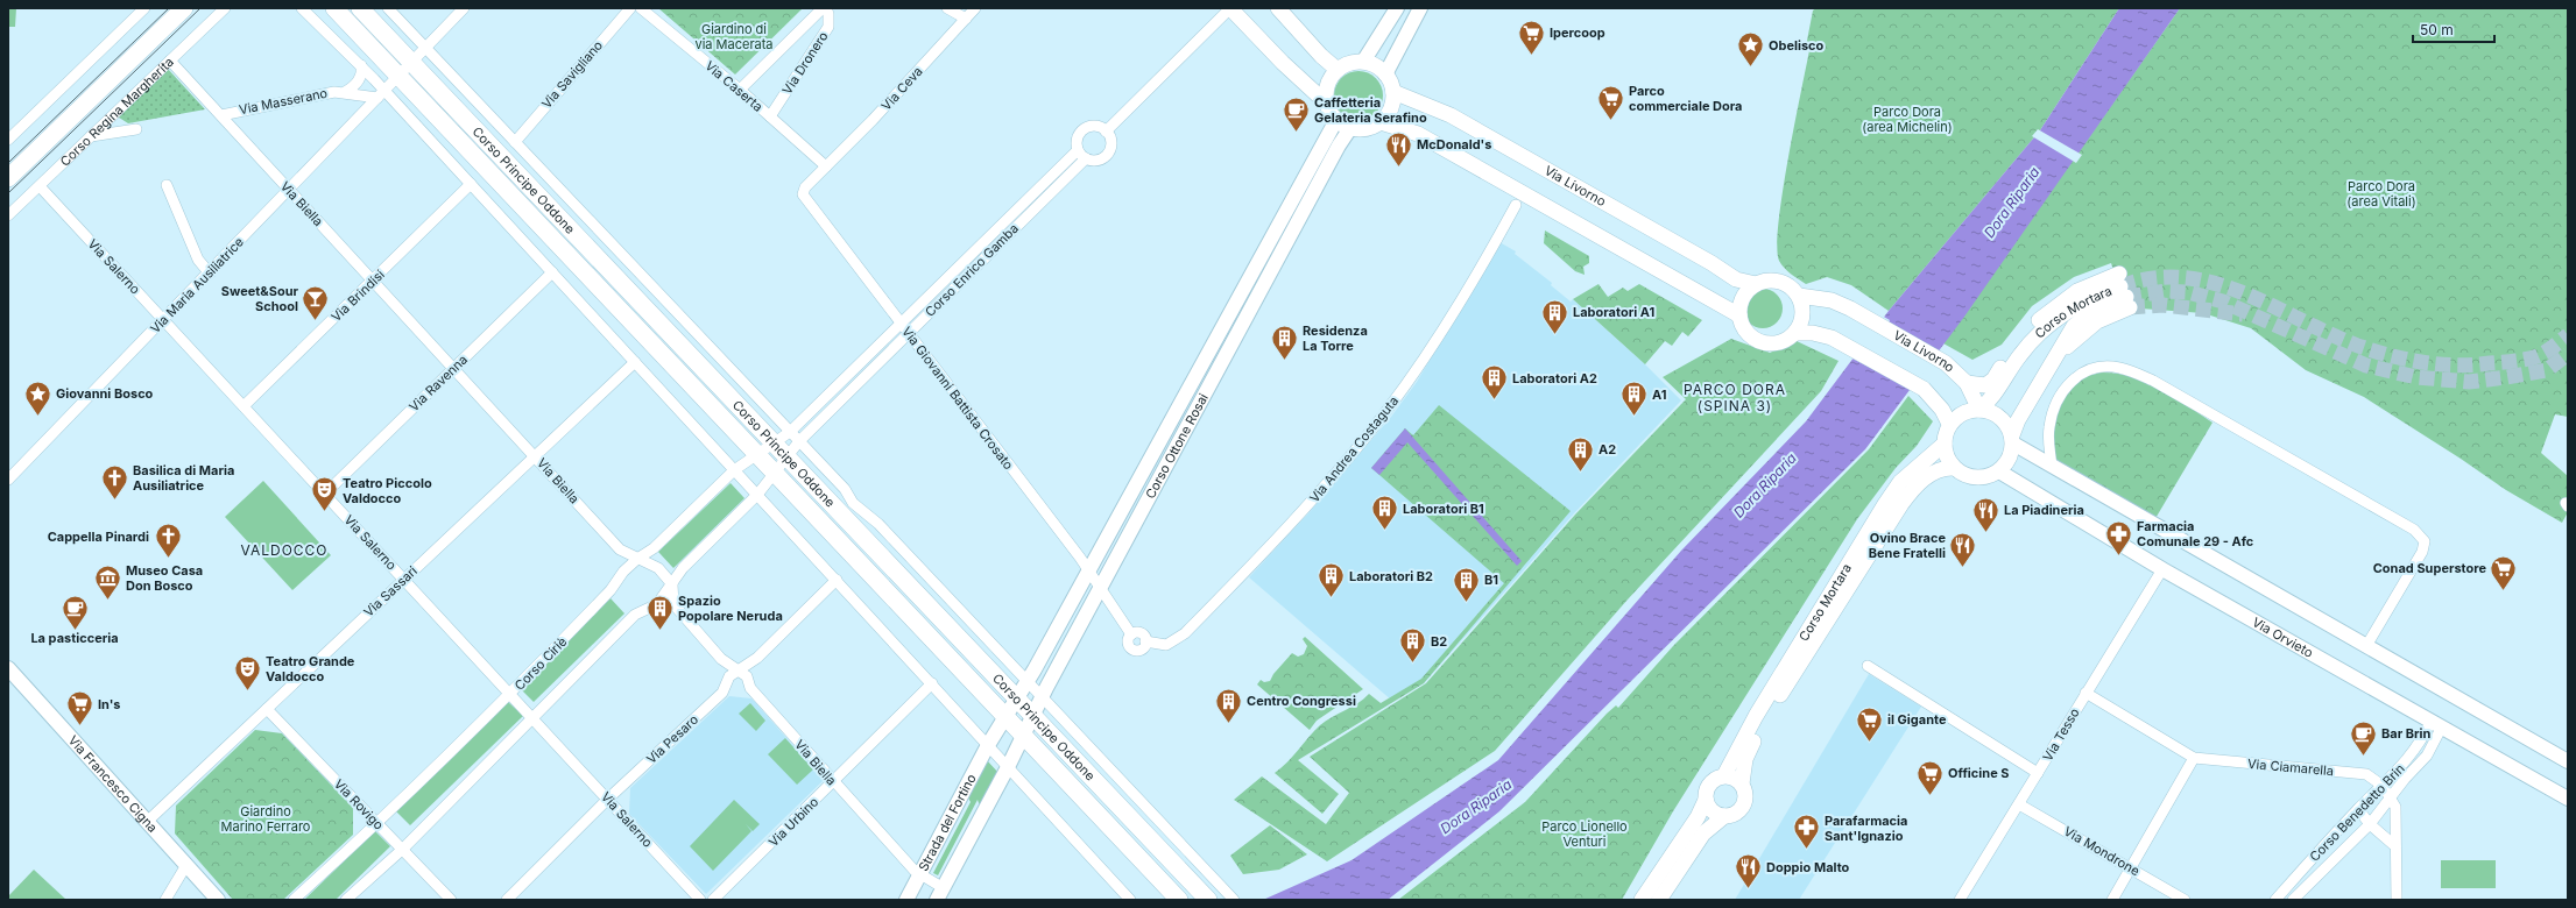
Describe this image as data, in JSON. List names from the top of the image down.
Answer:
{
  "streets": {
    "main road": ["Corso Principe Oddone", "Via Livorno", "Corso Mortara"],
    "street": [
      "Via Dronero",
      "Via Savigliano",
      "Via Caserta",
      "Via Ceva",
      "Via Masserano",
      "Corso Regina Margherita",
      "Via Biella",
      "Via Salerno",
      "Corso Enrico Gamba",
      "Via Maria Ausiliatrice",
      "Via Brindisi",
      "Via Ravenna",
      "Via Giovanni Battista Crosato",
      "Corso Ottone Rosai",
      "Via Andrea Costaguta",
      "Via Sassari",
      "Via Orvieto",
      "Corso Ciriè",
      "Via Tesso",
      "Via Pesaro",
      "Via Ciamarella",
      "Via Francesco Cigna",
      "Via Rovigo",
      "Corso Benedetto Brin",
      "Via Urbino",
      "Strada del Fortino",
      "Via Mondrone"
    ]
  },
  "crossings": [
    ["Via Dronero", "Via Caserta"],
    ["Via Savigliano", "Corso Principe Oddone"],
    ["Via Caserta", "Via Ceva"],
    ["Via Caserta", "Via Giovanni Battista Crosato"],
    ["Via Ceva", "Via Giovanni Battista Crosato"],
    ["Via Masserano", "Via Biella"],
    ["Via Masserano", "Via Maria Ausiliatrice"],
    ["Corso Regina Margherita", "Via Biella"],
    ["Corso Regina Margherita", "Via Salerno"],
    ["Corso Principe Oddone", "Corso Enrico Gamba"],
    ["Corso Principe Oddone", "Via Maria Ausiliatrice"],
    ["Corso Principe Oddone", "Corso Ottone Rosai"],
    ["Corso Principe Oddone", "Corso Ciriè"],
    ["Via Livorno", "Corso Mortara"],
    ["Via Livorno", "Corso Ottone Rosai"],
    ["Via Livorno", "Via Orvieto"],
    ["Via Biella", "Via Maria Ausiliatrice"],
    ["Via Biella", "Via Brindisi"],
    ["Via Biella", "Via Ravenna"],
    ["Via Biella", "Via Sassari"],
    ["Via Biella", "Corso Ciriè"],
    ["Via Biella", "Via Pesaro"],
    ["Via Biella", "Via Urbino"],
    ["Via Biella", "Strada del Fortino"],
    ["Via Salerno", "Via Maria Ausiliatrice"],
    ["Via Salerno", "Via Brindisi"],
    ["Via Salerno", "Via Ravenna"],
    ["Via Salerno", "Via Sassari"],
    ["Via Salerno", "Corso Ciriè"],
    ["Via Salerno", "Via Pesaro"],
    ["Corso Enrico Gamba", "Via Giovanni Battista Crosato"],
    ["Corso Enrico Gamba", "Corso Ciriè"],
    ["Corso Mortara", "Via Orvieto"],
    ["Via Giovanni Battista Crosato", "Corso Ottone Rosai"],
    ["Via Giovanni Battista Crosato", "Via Andrea Costaguta"],
    ["Corso Ottone Rosai", "Strada del Fortino"],
    ["Via Sassari", "Via Francesco Cigna"],
    ["Via Sassari", "Via Rovigo"],
    ["Via Orvieto", "Via Tesso"],
    ["Via Orvieto", "Corso Benedetto Brin"],
    ["Corso Ciriè", "Via Rovigo"],
    ["Via Tesso", "Via Ciamarella"],
    ["Via Tesso", "Via Mondrone"],
    ["Via Ciamarella", "Corso Benedetto Brin"]
  ],
  "districts": ["PARCO DORA (SPINA 3)", "VALDOCCO"],
  "water": ["Dora Riparia"],
  "parks": [
    "Giardino di via Macerata",
    "Parco Dora (area Michelin)",
    "Parco Dora (area Vitali)",
    "Giardino Marino Ferraro",
    "Parco Lionello Venturi"
  ],
  "places": {
    "supermarket": [
      "Ipercoop",
      "Parco commerciale Dora",
      "Conad Superstore",
      "In's",
      "il Gigante",
      "Officine S"
    ],
    "place": ["Obelisco", "Giovanni Bosco"],
    "cafe": ["Caffetteria Gelateria Serafino", "La pasticceria", "Bar Brin"],
    "restaurant": [
      "McDonald's",
      "La Piadineria",
      "Ovino Brace Bene Fratelli",
      "Doppio Malto"
    ],
    "bar": ["Sweet&Sour School"],
    "building": [
      "Laboratori A1",
      "Residenza La Torre",
      "Laboratori A2",
      "A1",
      "A2",
      "Laboratori B1",
      "Laboratori B2",
      "B1",
      "Spazio Popolare Neruda",
      "B2",
      "Centro Congressi"
    ],
    "church": ["Basilica di Maria Ausiliatrice", "Cappella Pinardi"],
    "theatre": ["Teatro Piccolo Valdocco", "Teatro Grande Valdocco"],
    "pharmacy": ["Farmacia Comunale 29 - Afc", "Parafarmacia Sant'Ignazio"],
    "museum": ["Museo Casa Don Bosco"]
  },
  "scale_bar": "50 m"
}
